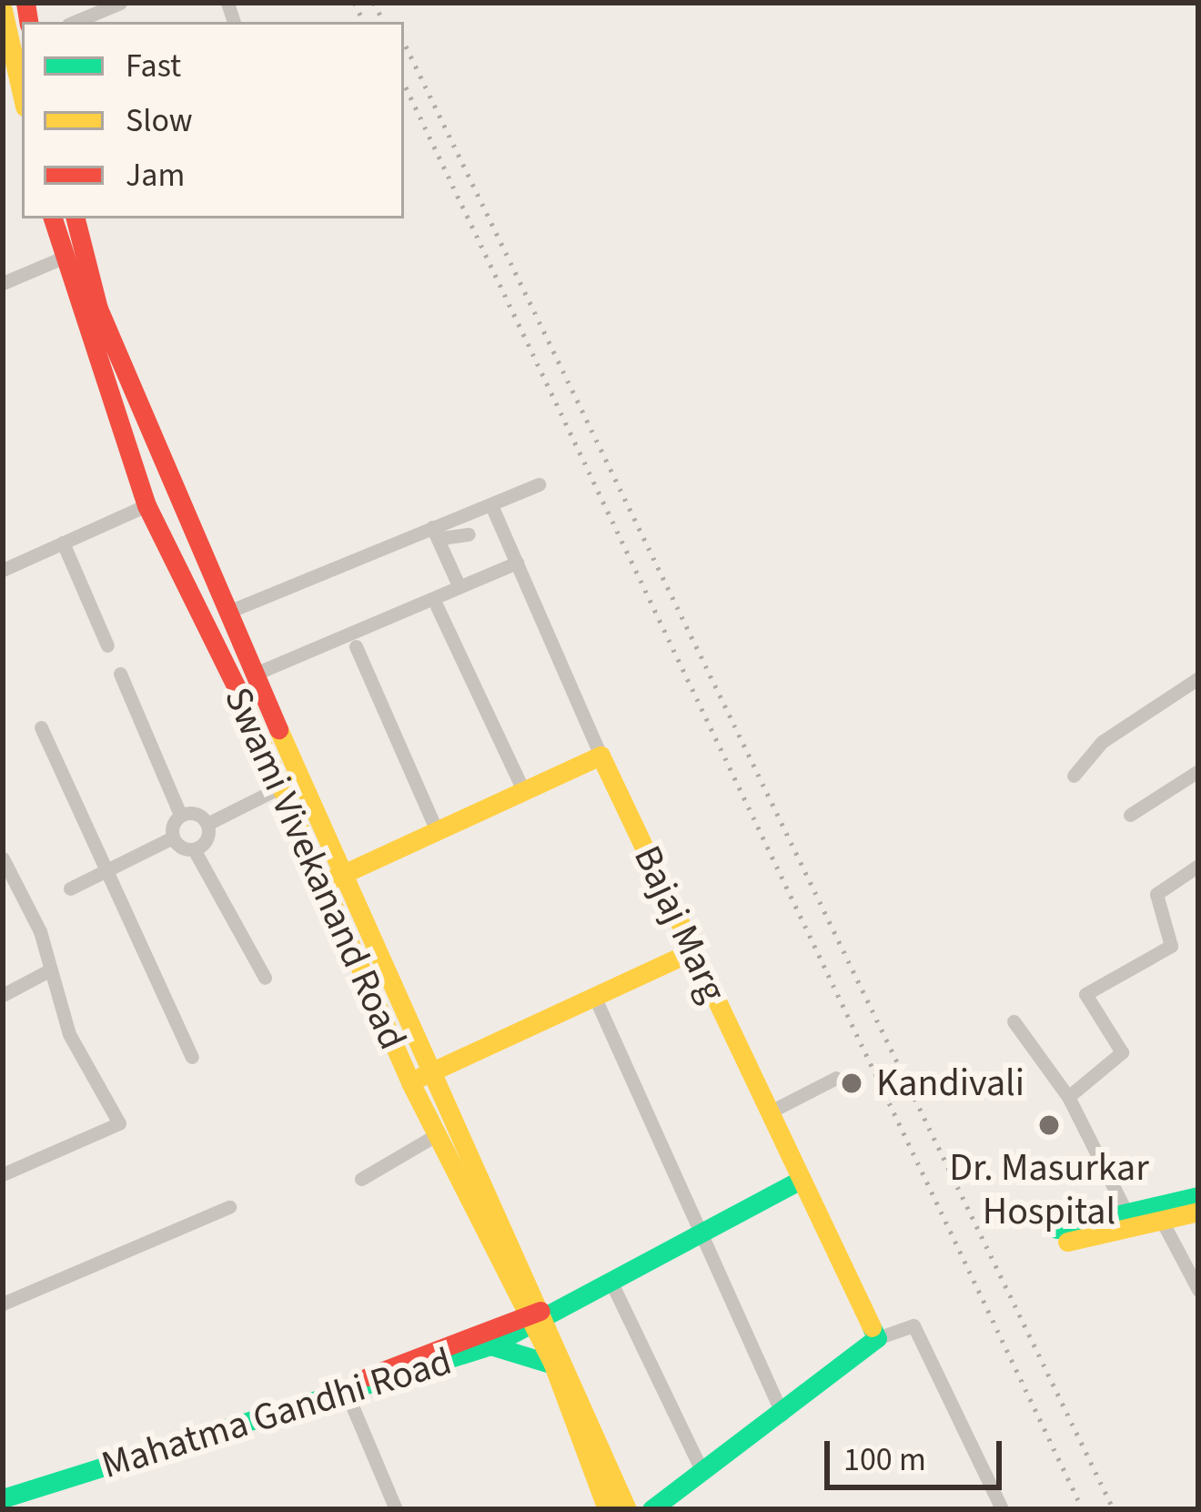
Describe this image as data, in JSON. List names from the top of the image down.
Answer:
{
  "streets": {
    "main road": ["Swami Vivekanand Road", "Bajaj Marg", "Mahatma Gandhi Road"]
  },
  "crossings": [
    ["Swami Vivekanand Road", "Mahatma Gandhi Road"],
    ["Bajaj Marg", "Mahatma Gandhi Road"]
  ],
  "places": ["Kandivali", "Dr. Masurkar Hospital"],
  "legend": ["Fast", "Slow", "Jam"],
  "scale_bar": "100 m"
}
